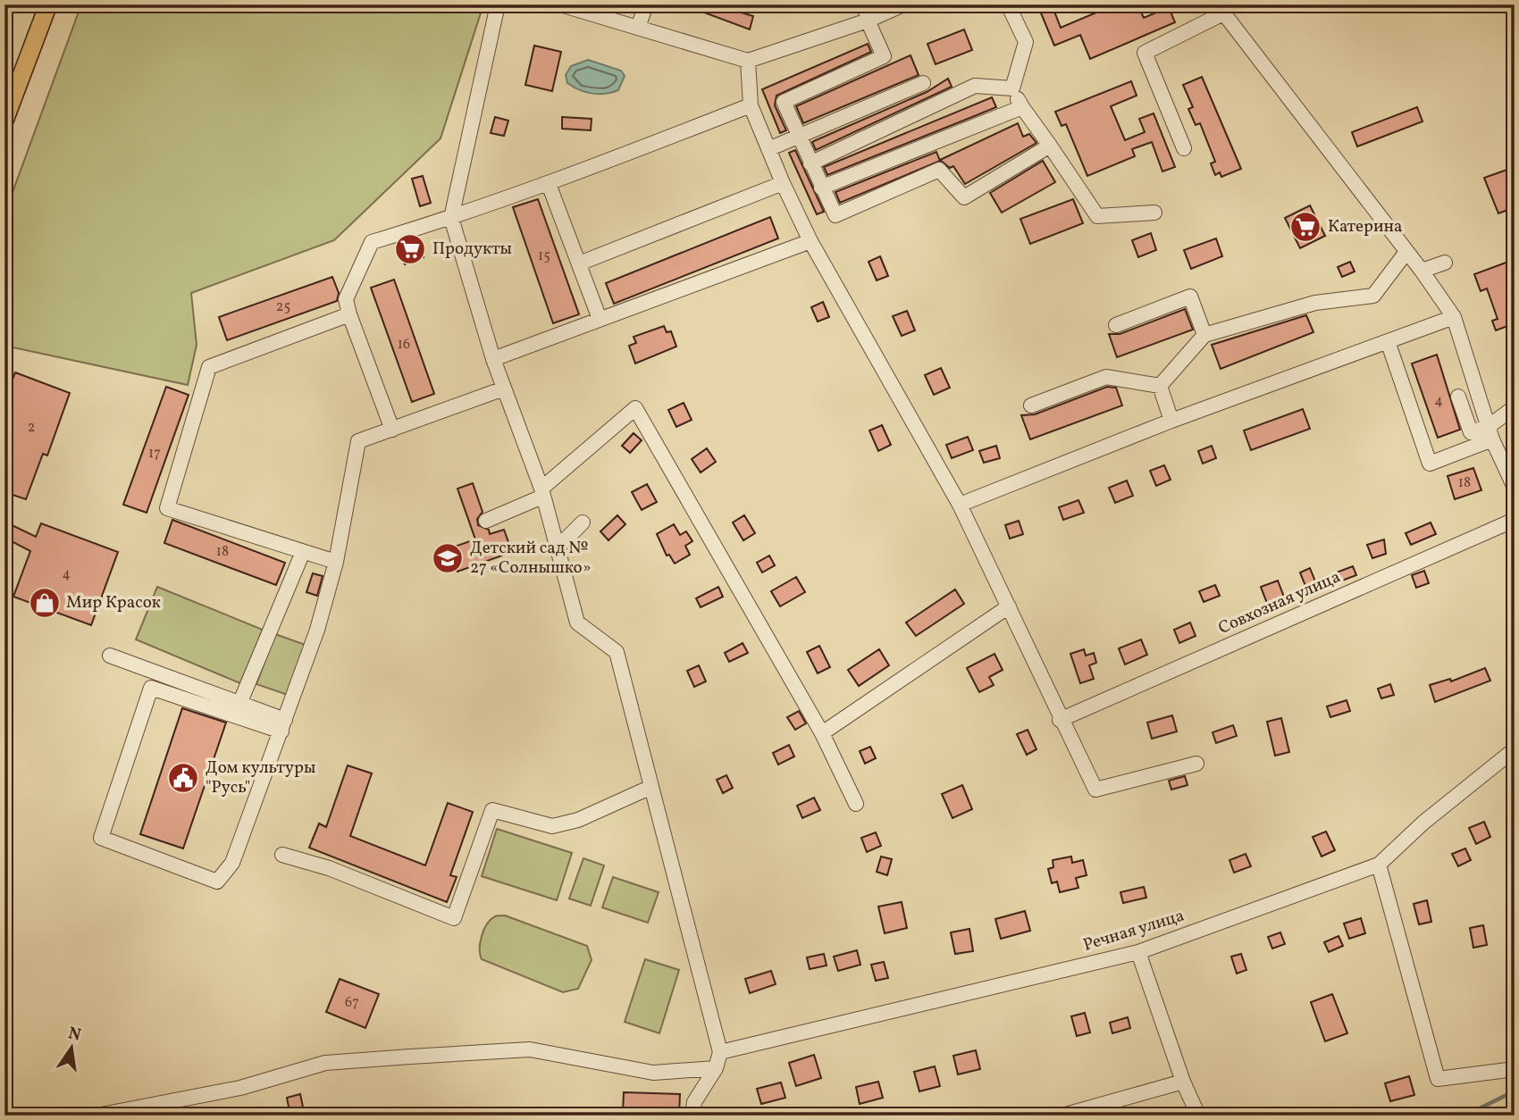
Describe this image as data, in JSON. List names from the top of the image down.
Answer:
{
  "streets": {
    "street": ["Совхозная улица", "Речная улица"]
  },
  "places": {
    "supermarket": ["Катерина", "Продукты"],
    "school or university": ["Детский сад № 27 «Солнышко»"],
    "shop": ["Мир Красок"],
    "public building": ["Дом культуры \"Русь\""]
  },
  "house_numbers": [
    "15",
    "25",
    "16",
    "4",
    "2",
    "17",
    "18",
    "18",
    "4",
    "67"
  ],
  "north": "top"
}
